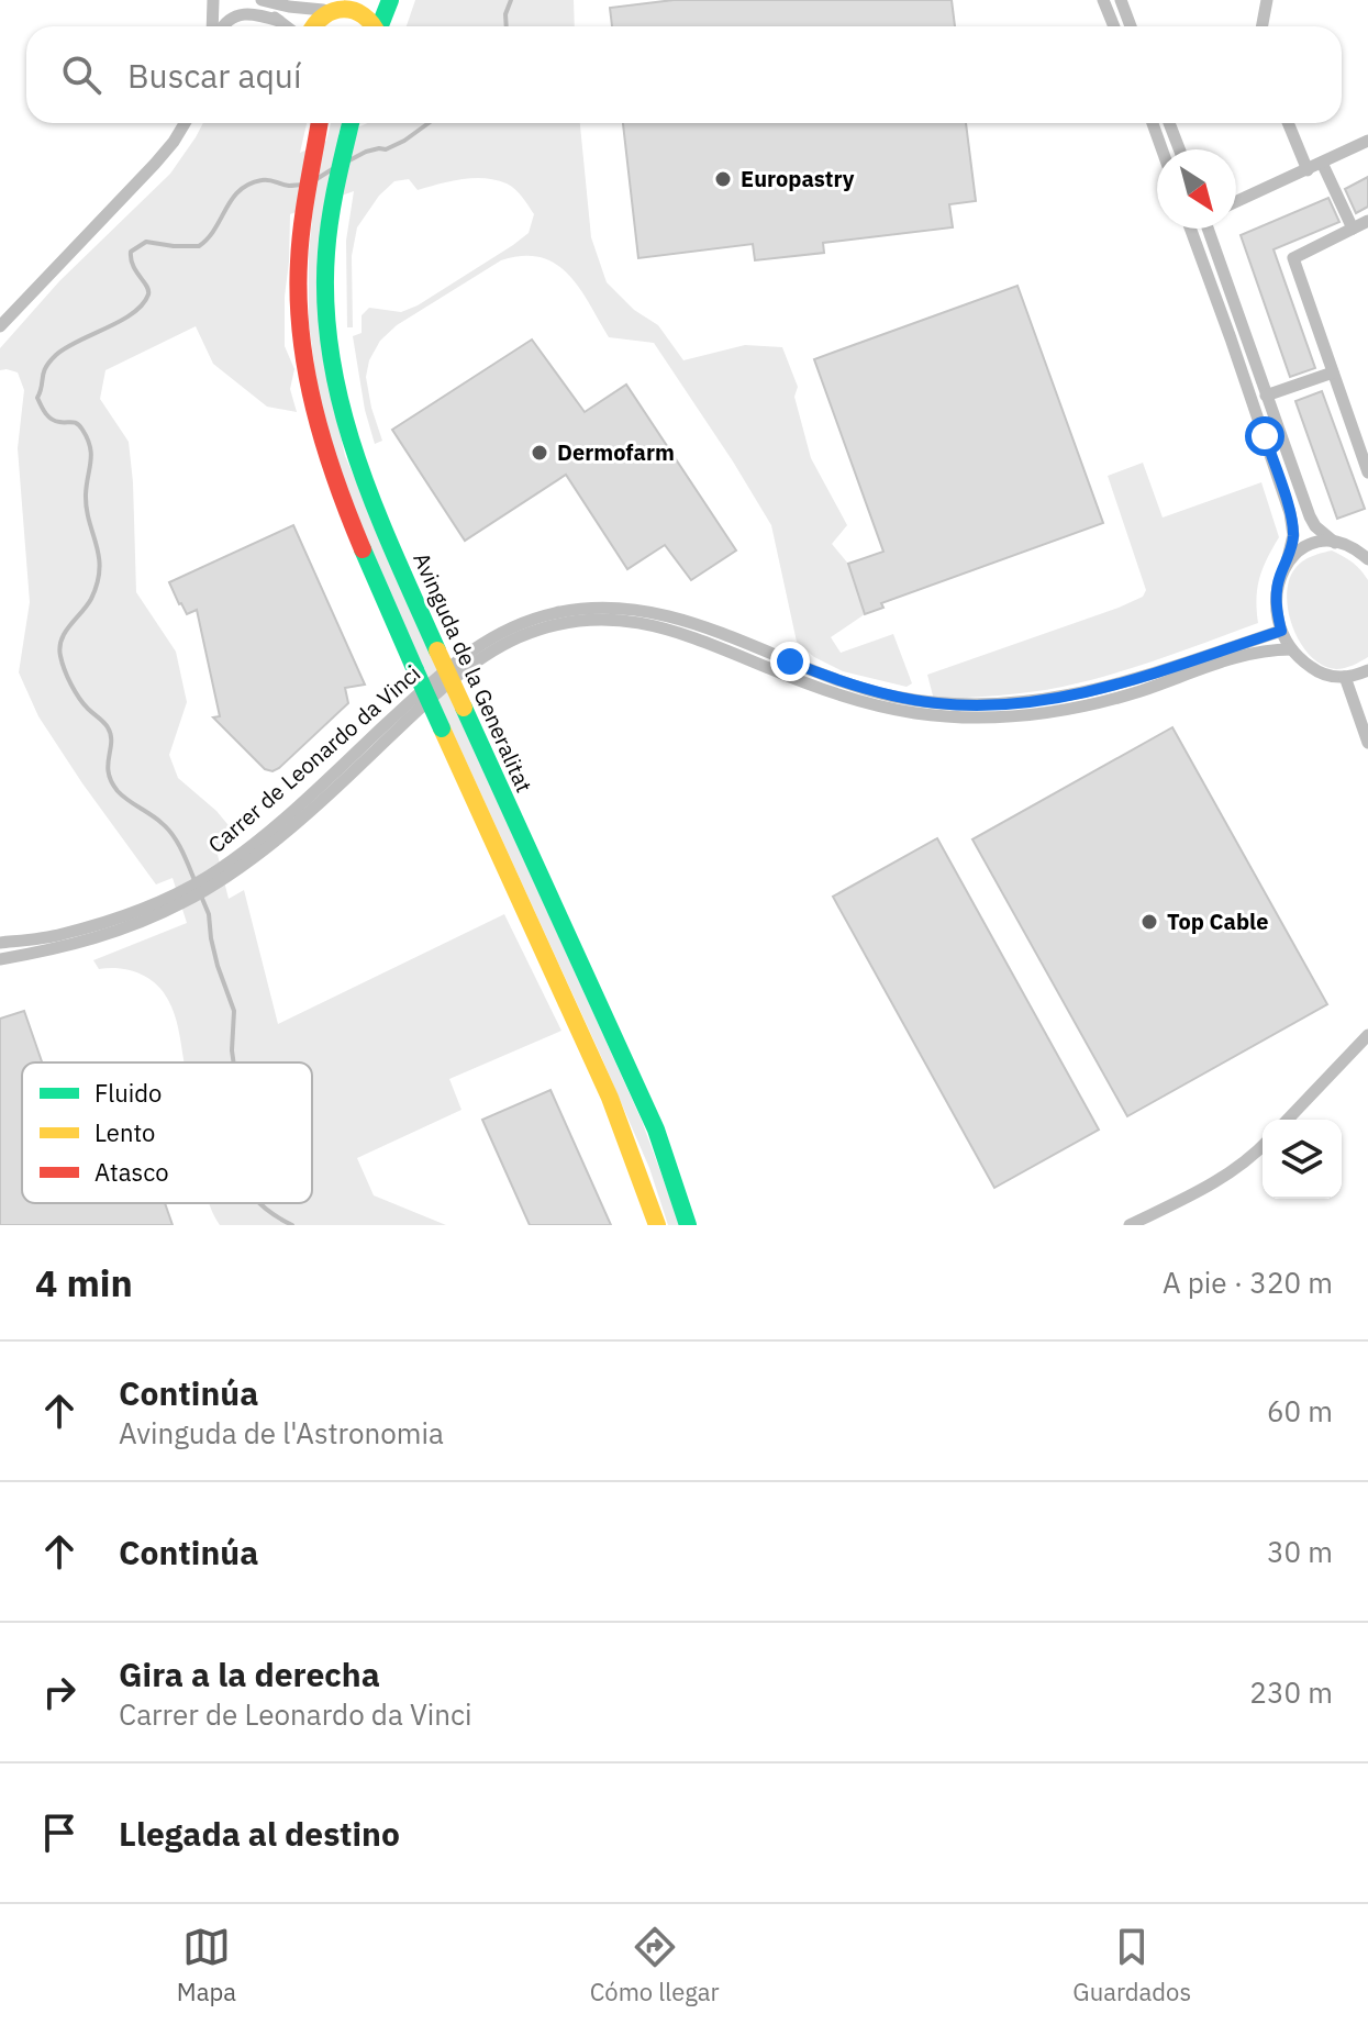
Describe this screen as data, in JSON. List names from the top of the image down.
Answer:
{
  "streets": {
    "street": ["Avinguda de la Generalitat", "Carrer de Leonardo da Vinci"]
  },
  "places": ["Europastry", "Dermofarm", "Top Cable"],
  "legend": ["Fluido", "Lento", "Atasco"],
  "north": "bottom right",
  "page": {
    "search": "Buscar aquí",
    "heading": ["4 min", "A pie · 320 m"],
    "list": [
      ["Continúa", "Avinguda de l'Astronomia", "60 m"],
      ["Continúa", "30 m"],
      ["Gira a la derecha", "Carrer de Leonardo da Vinci", "230 m"],
      "Llegada al destino"
    ],
    "nav": ["Mapa", "Cómo llegar", "Guardados"]
  }
}
